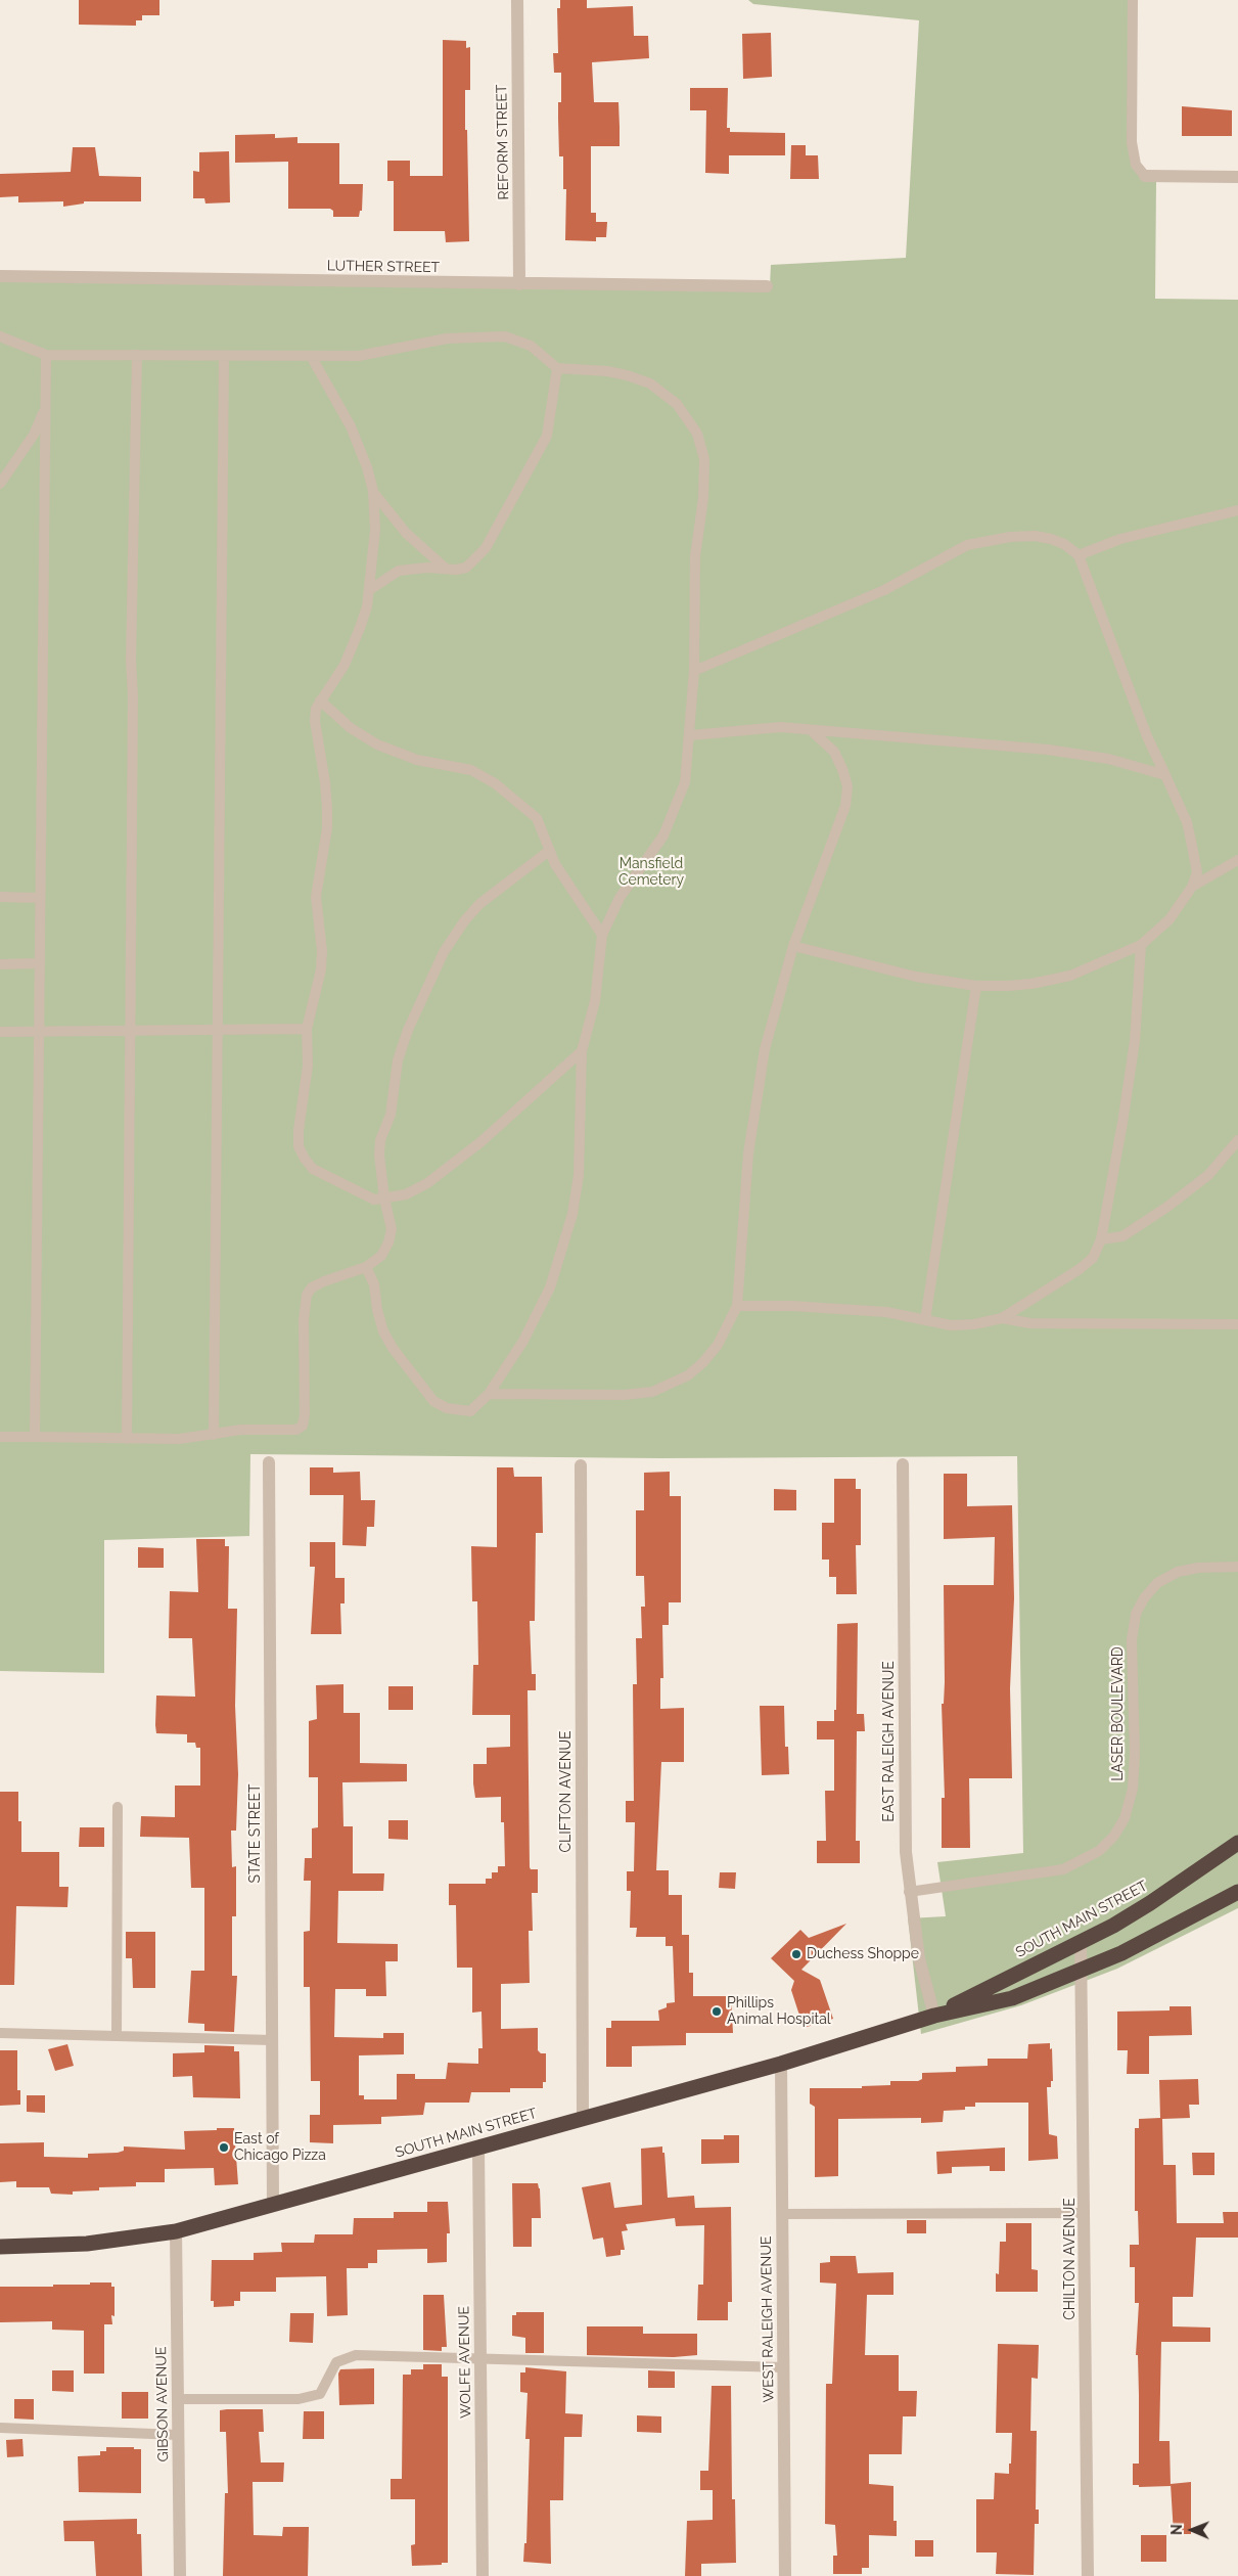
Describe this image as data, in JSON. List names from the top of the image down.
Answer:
{
  "streets": {
    "highway": ["SOUTH MAIN STREET"],
    "street": [
      "REFORM STREET",
      "LUTHER STREET",
      "EAST RALEIGH AVENUE",
      "CLIFTON AVENUE",
      "STATE STREET",
      "CHILTON AVENUE",
      "WEST RALEIGH AVENUE",
      "WOLFE AVENUE",
      "GIBSON AVENUE"
    ],
    "lane": ["LASER BOULEVARD"]
  },
  "crossings": [
    ["REFORM STREET", "LUTHER STREET"],
    ["LASER BOULEVARD", "EAST RALEIGH AVENUE"],
    ["EAST RALEIGH AVENUE", "SOUTH MAIN STREET"],
    ["CLIFTON AVENUE", "SOUTH MAIN STREET"],
    ["STATE STREET", "SOUTH MAIN STREET"],
    ["SOUTH MAIN STREET", "CHILTON AVENUE"],
    ["SOUTH MAIN STREET", "WEST RALEIGH AVENUE"],
    ["SOUTH MAIN STREET", "WOLFE AVENUE"],
    ["SOUTH MAIN STREET", "GIBSON AVENUE"]
  ],
  "parks": ["Mansfield Cemetery"],
  "places": ["Duchess Shoppe", "Phillips Animal Hospital", "East of Chicago Pizza"],
  "north": "left"
}
